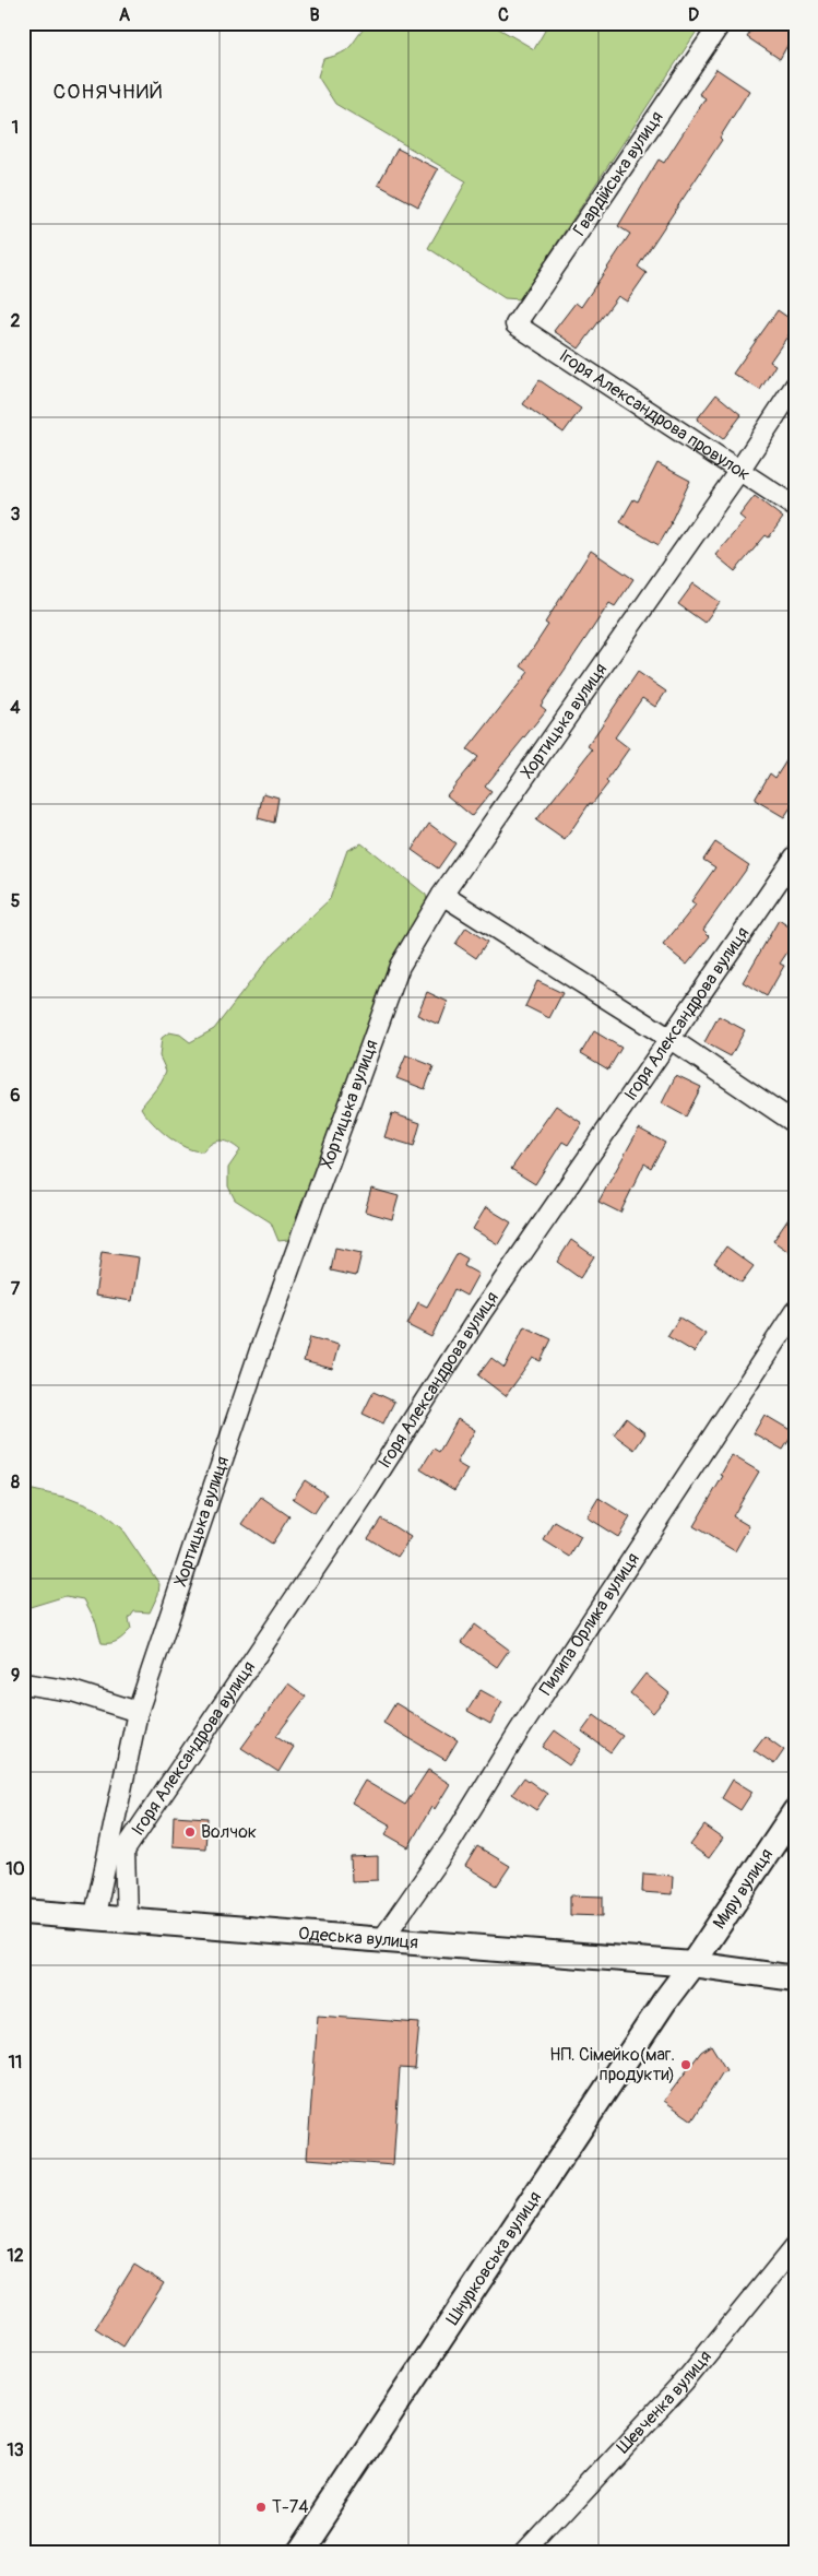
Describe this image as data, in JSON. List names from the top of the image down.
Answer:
{
  "streets": {
    "street": [
      "Гвардійська вулиця",
      "Ігоря Александрова провулок",
      "Хортицька вулиця",
      "Ігоря Александрова вулиця",
      "Пилипа Орлика вулиця",
      "Миру вулиця",
      "Одеська вулиця",
      "Шнурковська вулиця",
      "Шевченка вулиця"
    ]
  },
  "crossings": [
    ["Гвардійська вулиця", "Ігоря Александрова провулок"],
    ["Ігоря Александрова провулок", "Хортицька вулиця"],
    ["Хортицька вулиця", "Одеська вулиця"],
    ["Ігоря Александрова вулиця", "Одеська вулиця"],
    ["Пилипа Орлика вулиця", "Одеська вулиця"],
    ["Миру вулиця", "Одеська вулиця"],
    ["Миру вулиця", "Шнурковська вулиця"],
    ["Одеська вулиця", "Шнурковська вулиця"]
  ],
  "districts": ["СОНЯЧНИЙ"],
  "places": ["Волчок", "НП. Сімейко(маг. продукти)", "Т-74"],
  "grid": {
    "columns": [
      "A",
      "B",
      "C",
      "D"
    ],
    "rows": [
      "1",
      "2",
      "3",
      "4",
      "5",
      "6",
      "7",
      "8",
      "9",
      "10",
      "11",
      "12",
      "13"
    ]
  }
}
